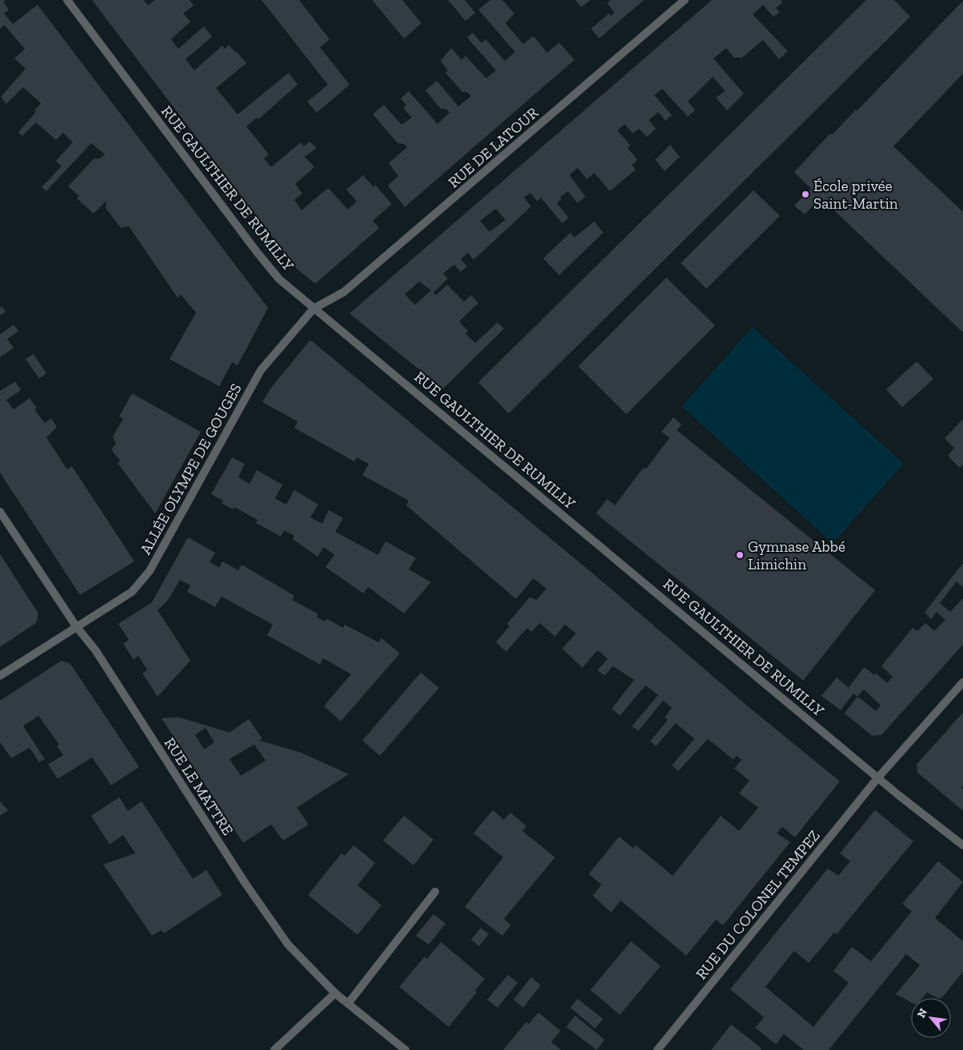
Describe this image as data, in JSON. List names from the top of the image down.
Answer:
{
  "streets": {
    "street": [
      "RUE DE LATOUR",
      "RUE GAULTHIER DE RUMILLY",
      "ALLÉE OLYMPE DE GOUGES",
      "RUE LE MATTRE",
      "RUE DU COLONEL TEMPEZ"
    ]
  },
  "crossings": [
    ["RUE DE LATOUR", "RUE GAULTHIER DE RUMILLY"],
    ["RUE DE LATOUR", "ALLÉE OLYMPE DE GOUGES"],
    ["RUE GAULTHIER DE RUMILLY", "ALLÉE OLYMPE DE GOUGES"],
    ["RUE GAULTHIER DE RUMILLY", "RUE DU COLONEL TEMPEZ"],
    ["ALLÉE OLYMPE DE GOUGES", "RUE LE MATTRE"]
  ],
  "places": ["École privée Saint-Martin", "Gymnase Abbé Limichin"],
  "north": "top left"
}
